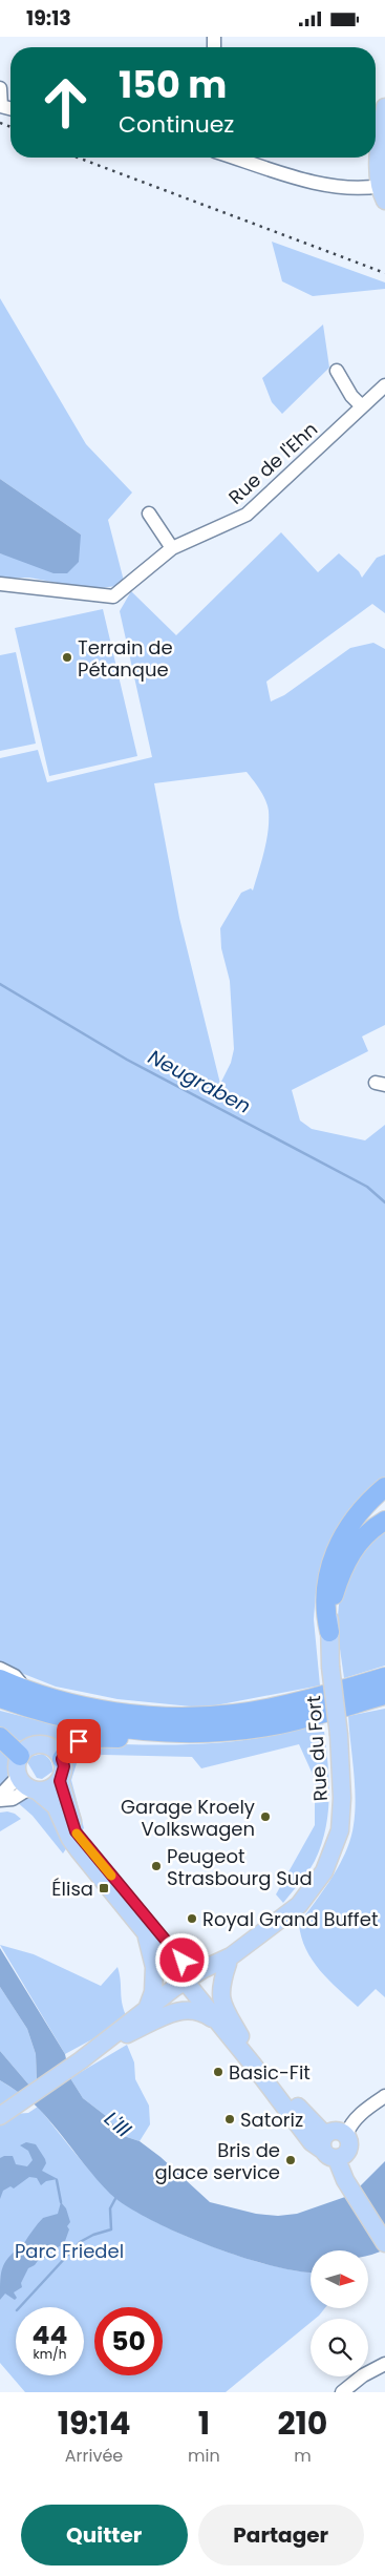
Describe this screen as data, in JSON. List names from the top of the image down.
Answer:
{
  "streets": {
    "main road": ["Rue du Fort"],
    "street": ["Rue de l'Ehn"]
  },
  "water": ["Neugraben", "L'Ill"],
  "parks": ["Parc Friedel"],
  "places": {
    "other": [
      "Terrain de Pétanque",
      "Garage Kroely Volkswagen",
      "Peugeot Strasbourg Sud",
      "Royal Grand Buffet",
      "Basic-Fit",
      "Satoriz",
      "Bris de glace service"
    ],
    "transit": ["Élisa"]
  },
  "north": "right",
  "page": {
    "status": "19:13",
    "turn": ["150 m", "Continuez"],
    "speed": "44 km/h",
    "limit": "50",
    "eta": [
      "19:14",
      "Arrivée",
      "1",
      "min",
      "210",
      "m"
    ],
    "buttons": ["Quitter", "Partager"]
  }
}
